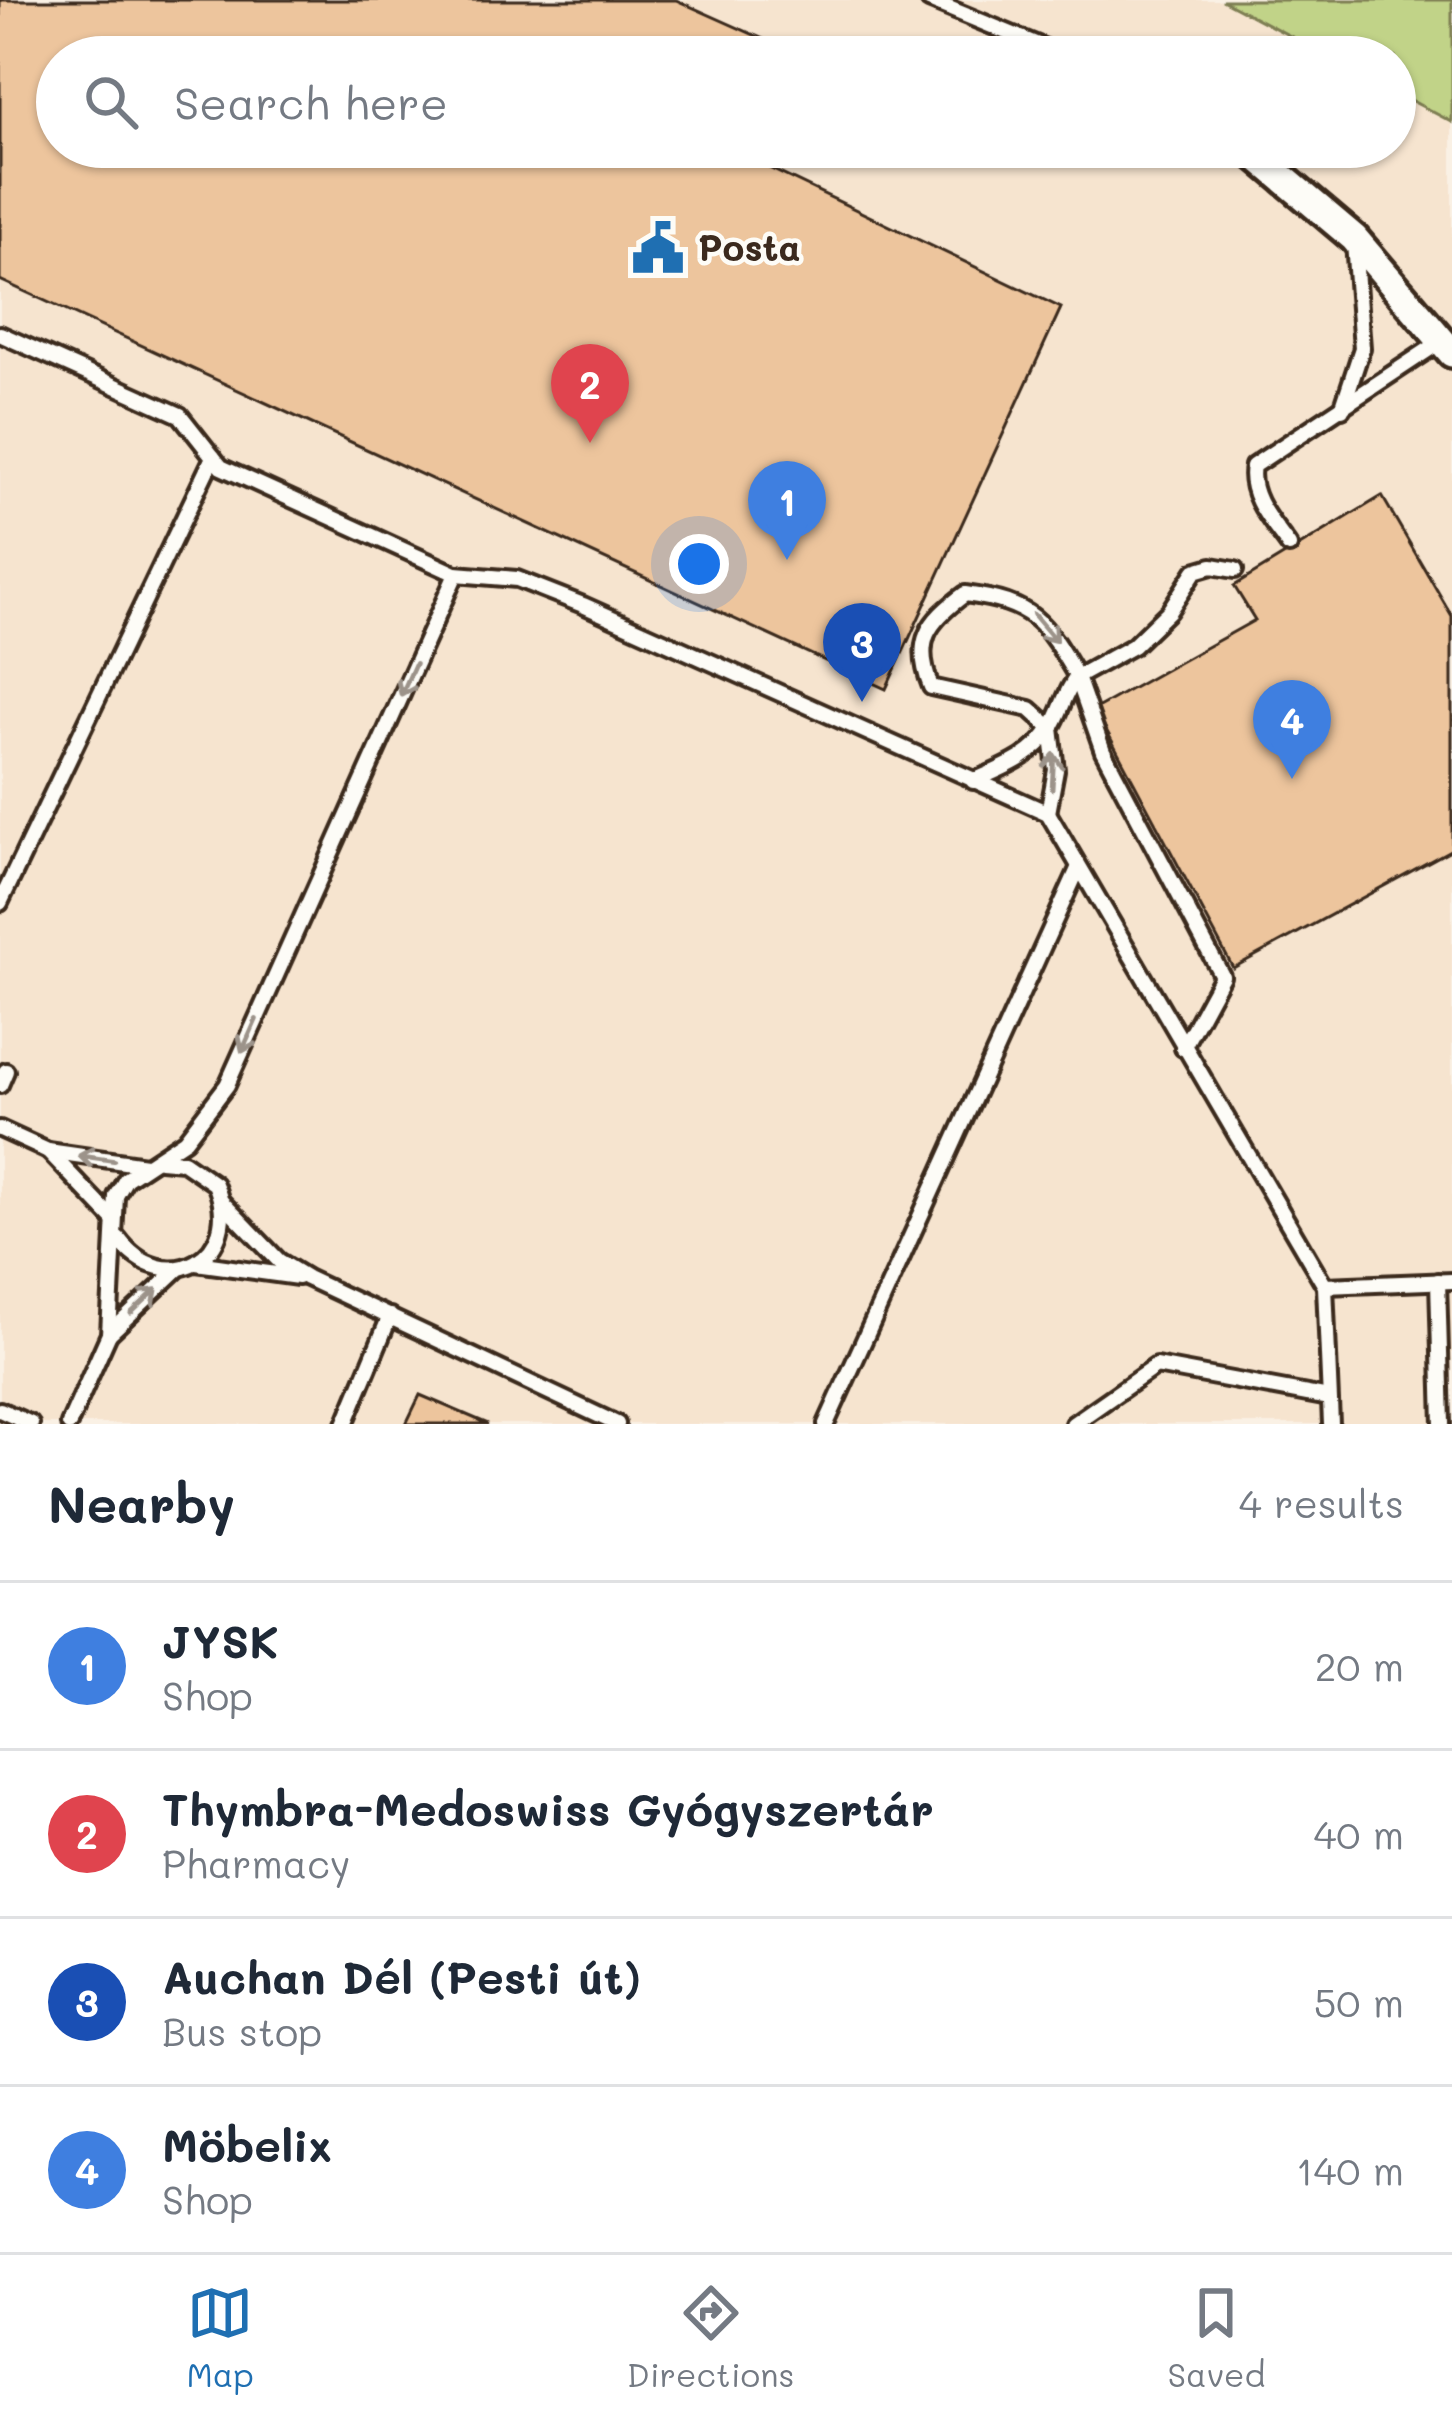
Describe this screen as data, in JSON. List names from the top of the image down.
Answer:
{
  "places": {
    "public building": ["Posta"]
  },
  "page": {
    "search": "Search here",
    "pins": [
      "2",
      "1",
      "3",
      "4"
    ],
    "heading": ["Nearby", "4 results"],
    "list": [
      {
        "mark": "1",
        "name": "JYSK",
        "note": "Shop",
        "value": "20 m"
      },
      {
        "mark": "2",
        "name": "Thymbra-Medoswiss Gyógyszertár",
        "note": "Pharmacy",
        "value": "40 m"
      },
      {
        "mark": "3",
        "name": "Auchan Dél (Pesti út)",
        "note": "Bus stop",
        "value": "50 m"
      },
      {
        "mark": "4",
        "name": "Möbelix",
        "note": "Shop",
        "value": "140 m"
      }
    ],
    "nav": ["Map", "Directions", "Saved"]
  }
}
